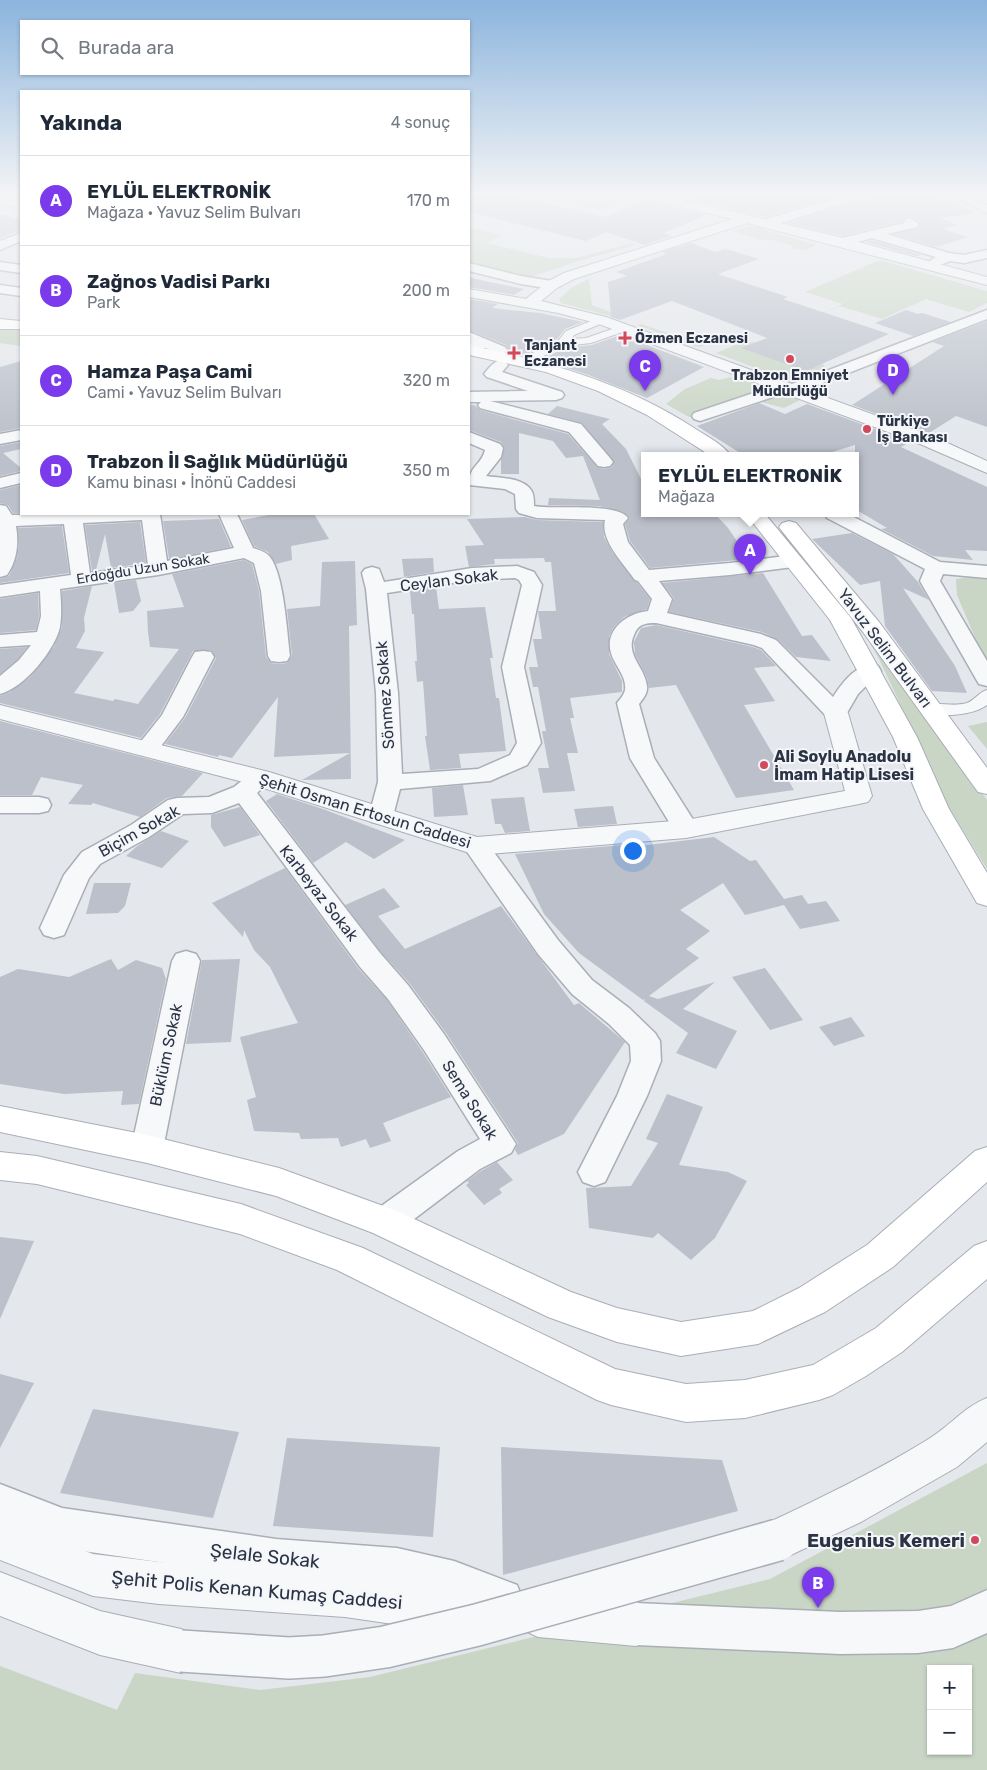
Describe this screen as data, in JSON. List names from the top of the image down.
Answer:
{
  "streets": {
    "main road": ["Yavuz Selim Bulvarı"],
    "street": [
      "Erdoğdu Uzun Sokak",
      "Ceylan Sokak",
      "Sönmez Sokak",
      "Şehit Osman Ertosun Caddesi",
      "Biçim Sokak",
      "Karbeyaz Sokak",
      "Büklüm Sokak",
      "Sema Sokak",
      "Şelale Sokak",
      "Şehit Polis Kenan Kumaş Caddesi"
    ]
  },
  "crossings": [
    ["Ceylan Sokak", "Sönmez Sokak"],
    ["Sönmez Sokak", "Şehit Osman Ertosun Caddesi"],
    ["Şehit Osman Ertosun Caddesi", "Biçim Sokak"],
    ["Şehit Osman Ertosun Caddesi", "Karbeyaz Sokak"],
    ["Biçim Sokak", "Karbeyaz Sokak"],
    ["Karbeyaz Sokak", "Sema Sokak"]
  ],
  "places": {
    "health": ["Özmen Eczanesi", "Tanjant Eczanesi"],
    "other": [
      "Trabzon Emniyet Müdürlüğü",
      "Türkiye İş Bankası",
      "Ali Soylu Anadolu İmam Hatip Lisesi",
      "Eugenius Kemeri"
    ]
  },
  "page": {
    "search": "Burada ara",
    "heading": ["Yakında", "4 sonuç"],
    "list": [
      {
        "mark": "A",
        "name": "EYLÜL ELEKTRONİK",
        "note": "Mağaza · Yavuz Selim Bulvarı",
        "value": "170 m"
      },
      {
        "mark": "B",
        "name": "Zağnos Vadisi Parkı",
        "note": "Park",
        "value": "200 m"
      },
      {
        "mark": "C",
        "name": "Hamza Paşa Cami",
        "note": "Cami · Yavuz Selim Bulvarı",
        "value": "320 m"
      },
      {
        "mark": "D",
        "name": "Trabzon İl Sağlık Müdürlüğü",
        "note": "Kamu binası · İnönü Caddesi",
        "value": "350 m"
      }
    ],
    "pins": [
      "C",
      "D",
      "A",
      "B"
    ],
    "popup": ["EYLÜL ELEKTRONİK", "Mağaza"],
    "map_buttons": ["+", "−"]
  }
}
